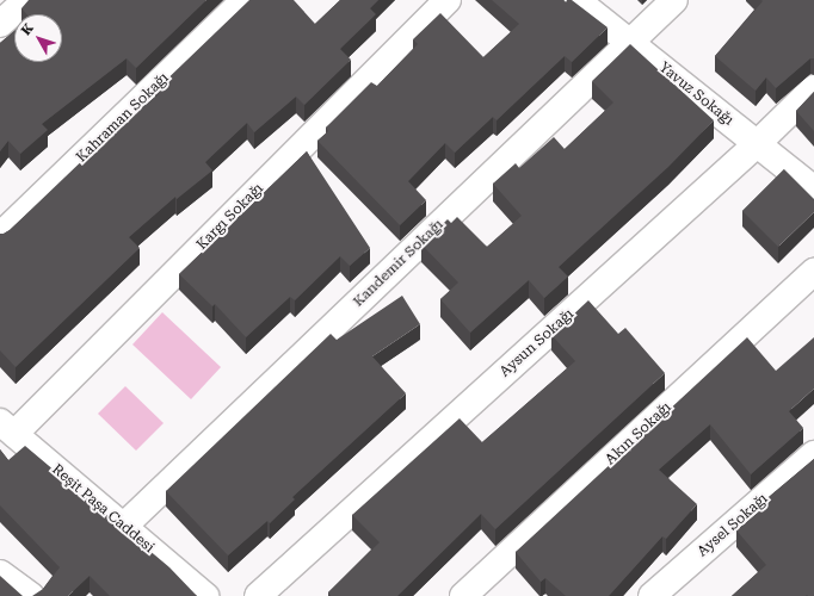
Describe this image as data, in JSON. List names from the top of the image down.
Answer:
{
  "streets": {
    "street": [
      "Yavuz Sokağı",
      "Kahraman Sokağı",
      "Kargı Sokağı",
      "Kandemir Sokağı",
      "Aysun Sokağı",
      "Akın Sokağı",
      "Reşit Paşa Caddesi",
      "Aysel Sokağı"
    ]
  },
  "crossings": [
    ["Yavuz Sokağı", "Kandemir Sokağı"],
    ["Yavuz Sokağı", "Aysun Sokağı"],
    ["Kargı Sokağı", "Reşit Paşa Caddesi"],
    ["Kandemir Sokağı", "Reşit Paşa Caddesi"]
  ],
  "north": "top left"
}
